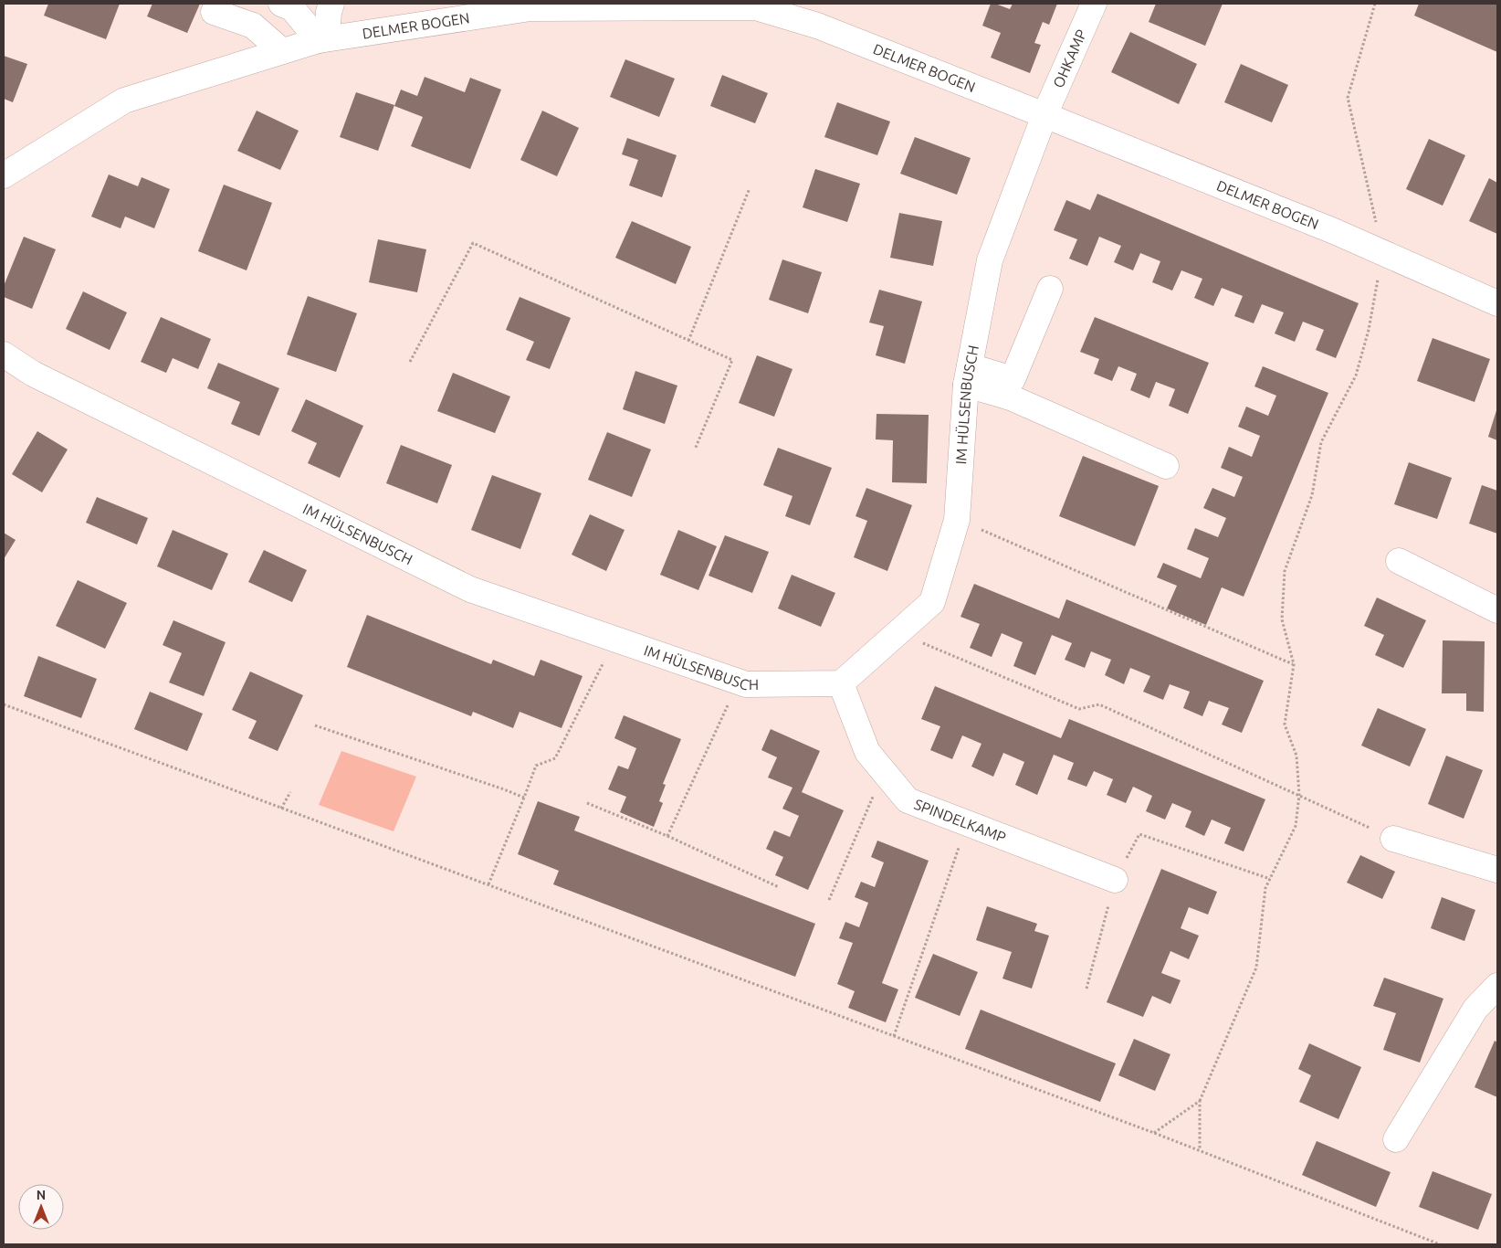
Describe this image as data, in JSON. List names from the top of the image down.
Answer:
{
  "streets": {
    "street": [
      "DELMER BOGEN",
      "OHKAMP",
      "IM HÜLSENBUSCH",
      "SPINDELKAMP"
    ]
  },
  "crossings": [
    ["DELMER BOGEN", "OHKAMP"],
    ["DELMER BOGEN", "IM HÜLSENBUSCH"],
    ["OHKAMP", "IM HÜLSENBUSCH"],
    ["IM HÜLSENBUSCH", "SPINDELKAMP"]
  ],
  "north": "top"
}
